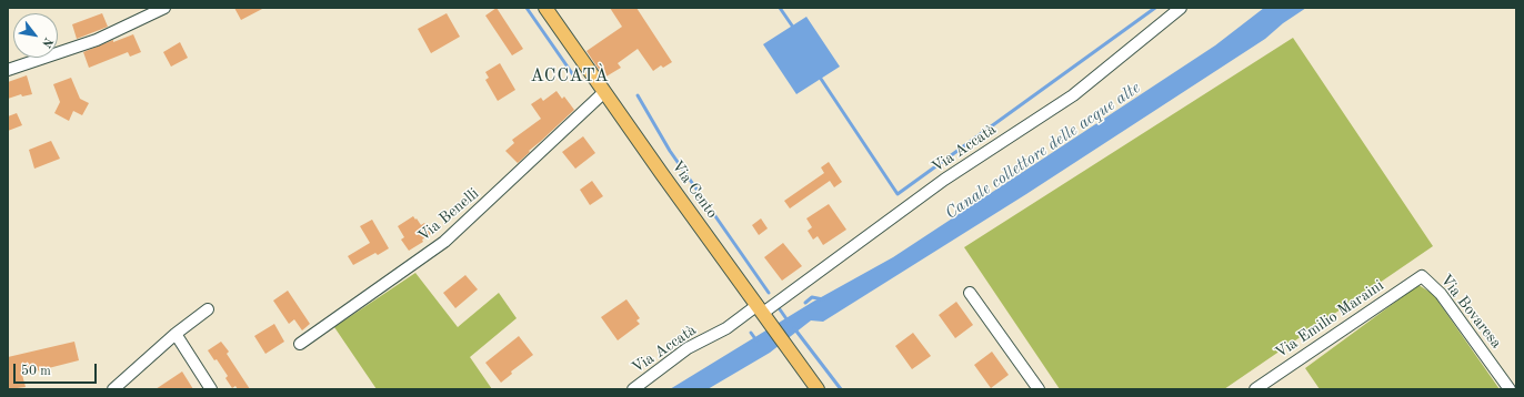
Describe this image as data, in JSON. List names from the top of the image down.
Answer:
{
  "streets": {
    "main road": ["Via Cento"],
    "street": [
      "Via Accatà",
      "Via Benelli",
      "Via Bovaresa",
      "Via Emilio Maraini"
    ]
  },
  "crossings": [
    ["Via Accatà", "Via Cento"],
    ["Via Cento", "Via Benelli"],
    ["Via Bovaresa", "Via Emilio Maraini"]
  ],
  "districts": ["ACCATÀ"],
  "water": ["Canale collettore delle acque alte"],
  "scale_bar": "50 m",
  "north": "bottom right"
}
